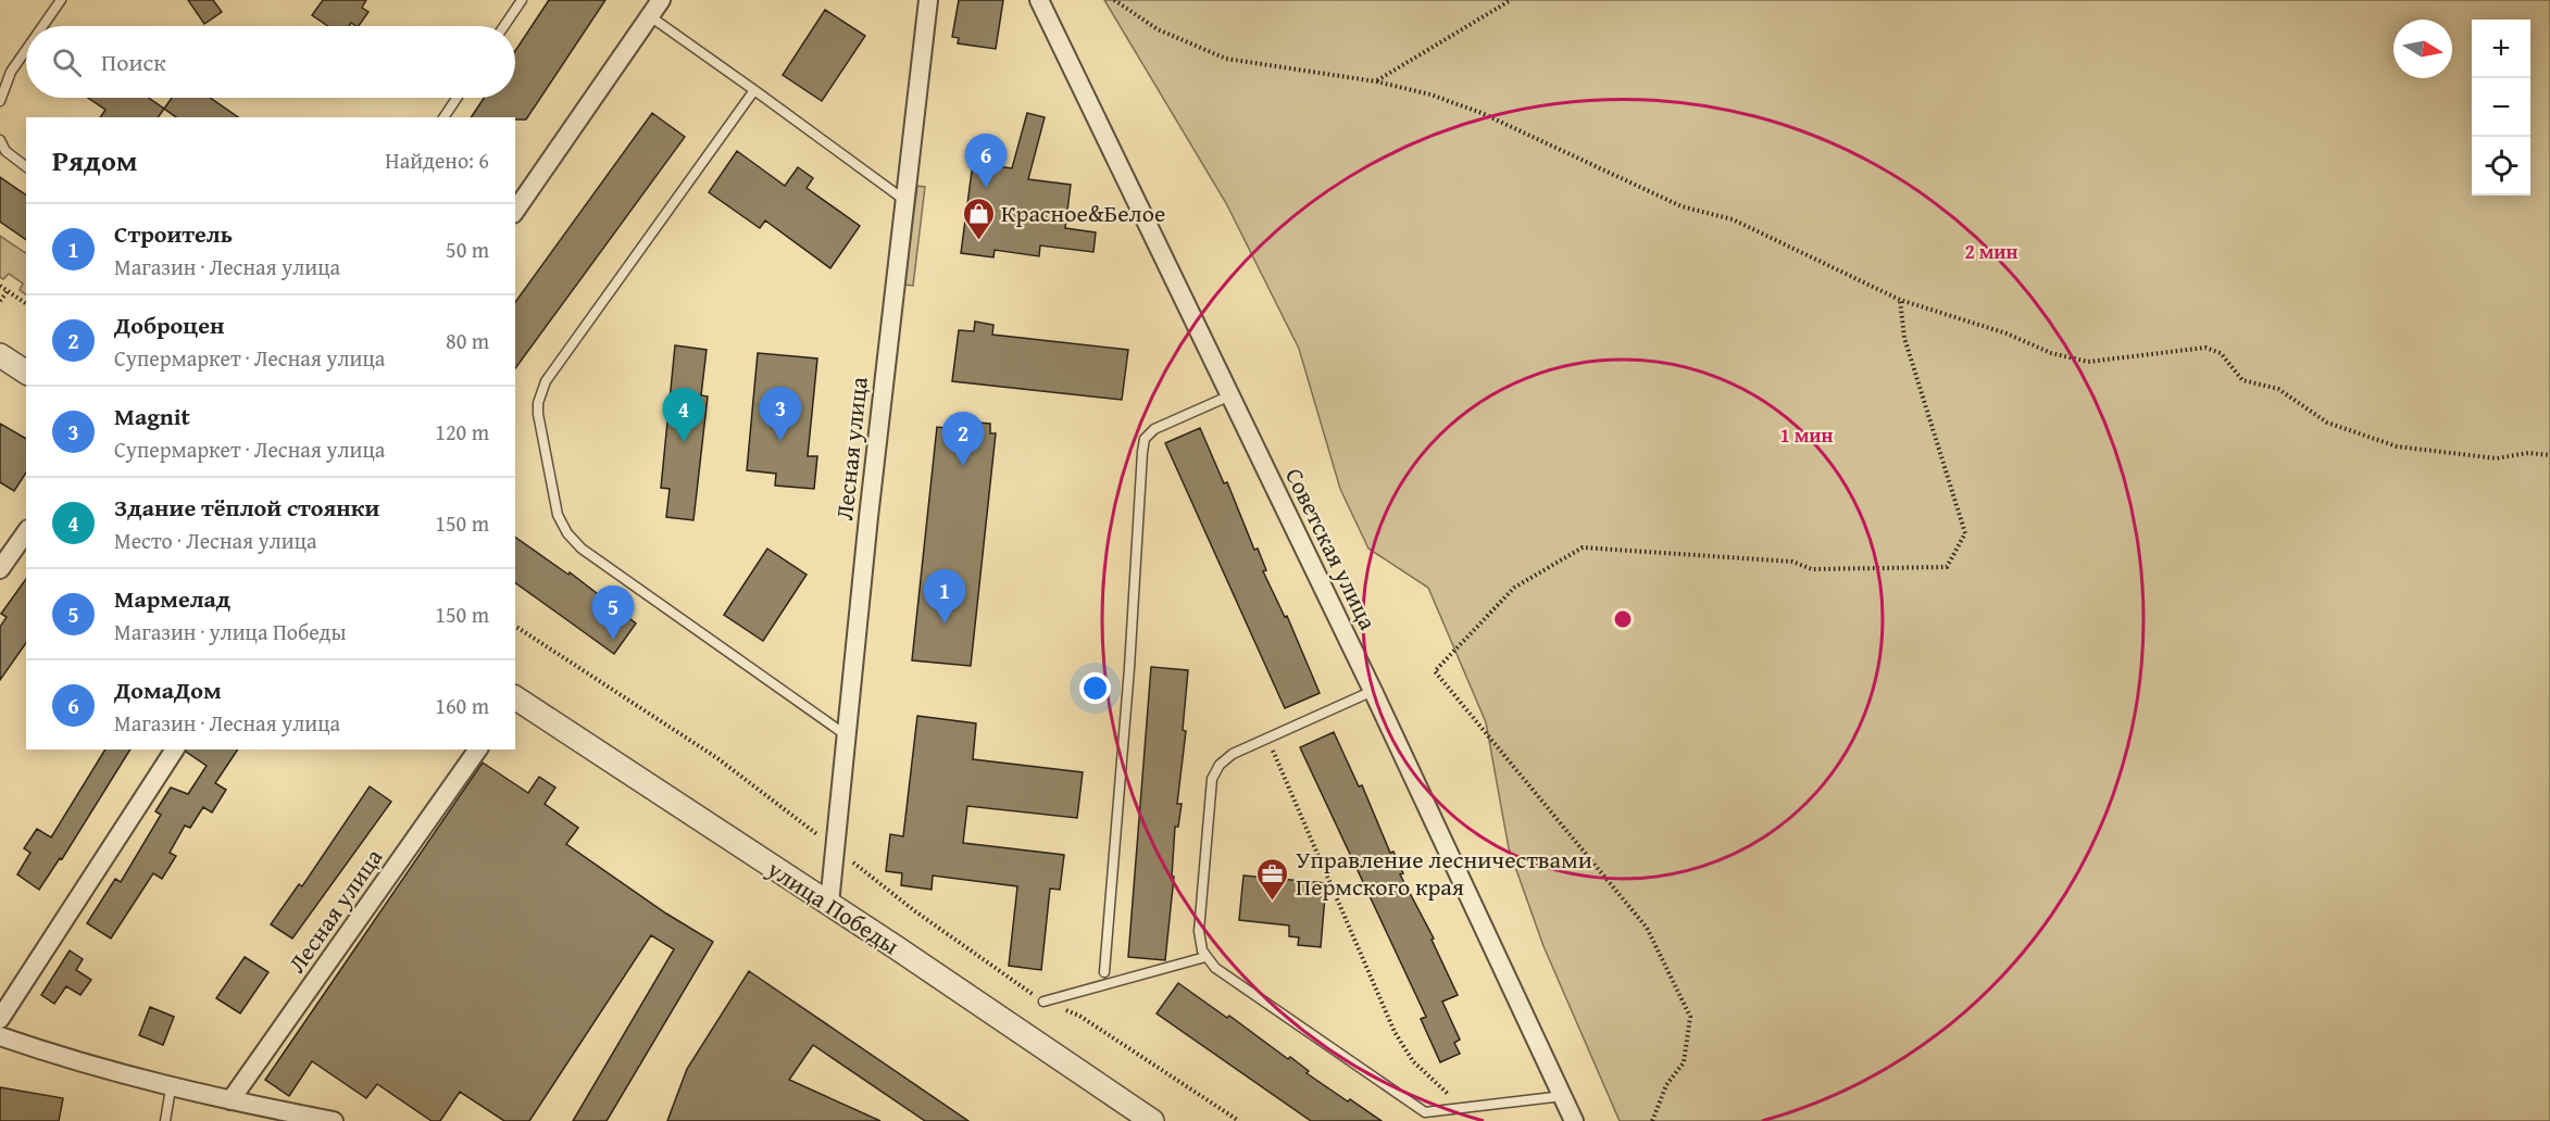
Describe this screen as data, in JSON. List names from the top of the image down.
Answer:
{
  "streets": {
    "street": ["Лесная улица", "Советская улица", "улица Победы"]
  },
  "crossings": [
    ["Лесная улица", "улица Победы"]
  ],
  "places": {
    "shop": ["Красное&Белое"],
    "office": ["Управление лесничествами Пермского края"]
  },
  "north": "right",
  "page": {
    "map_buttons": ["+", "−"],
    "search": "Поиск",
    "heading": ["Рядом", "Найдено: 6"],
    "pins": [
      "6",
      "3",
      "4",
      "2",
      "1",
      "5"
    ],
    "list": [
      {
        "mark": "1",
        "name": "Строитель",
        "note": "Магазин · Лесная улица",
        "value": "50 m"
      },
      {
        "mark": "2",
        "name": "Доброцен",
        "note": "Супермаркет · Лесная улица",
        "value": "80 m"
      },
      {
        "mark": "3",
        "name": "Magnit",
        "note": "Супермаркет · Лесная улица",
        "value": "120 m"
      },
      {
        "mark": "4",
        "name": "Здание тёплой стоянки",
        "note": "Место · Лесная улица",
        "value": "150 m"
      },
      {
        "mark": "5",
        "name": "Мармелад",
        "note": "Магазин · улица Победы",
        "value": "150 m"
      },
      {
        "mark": "6",
        "name": "ДомаДом",
        "note": "Магазин · Лесная улица",
        "value": "160 m"
      }
    ]
  },
  "rings": ["2 мин", "1 мин"]
}
